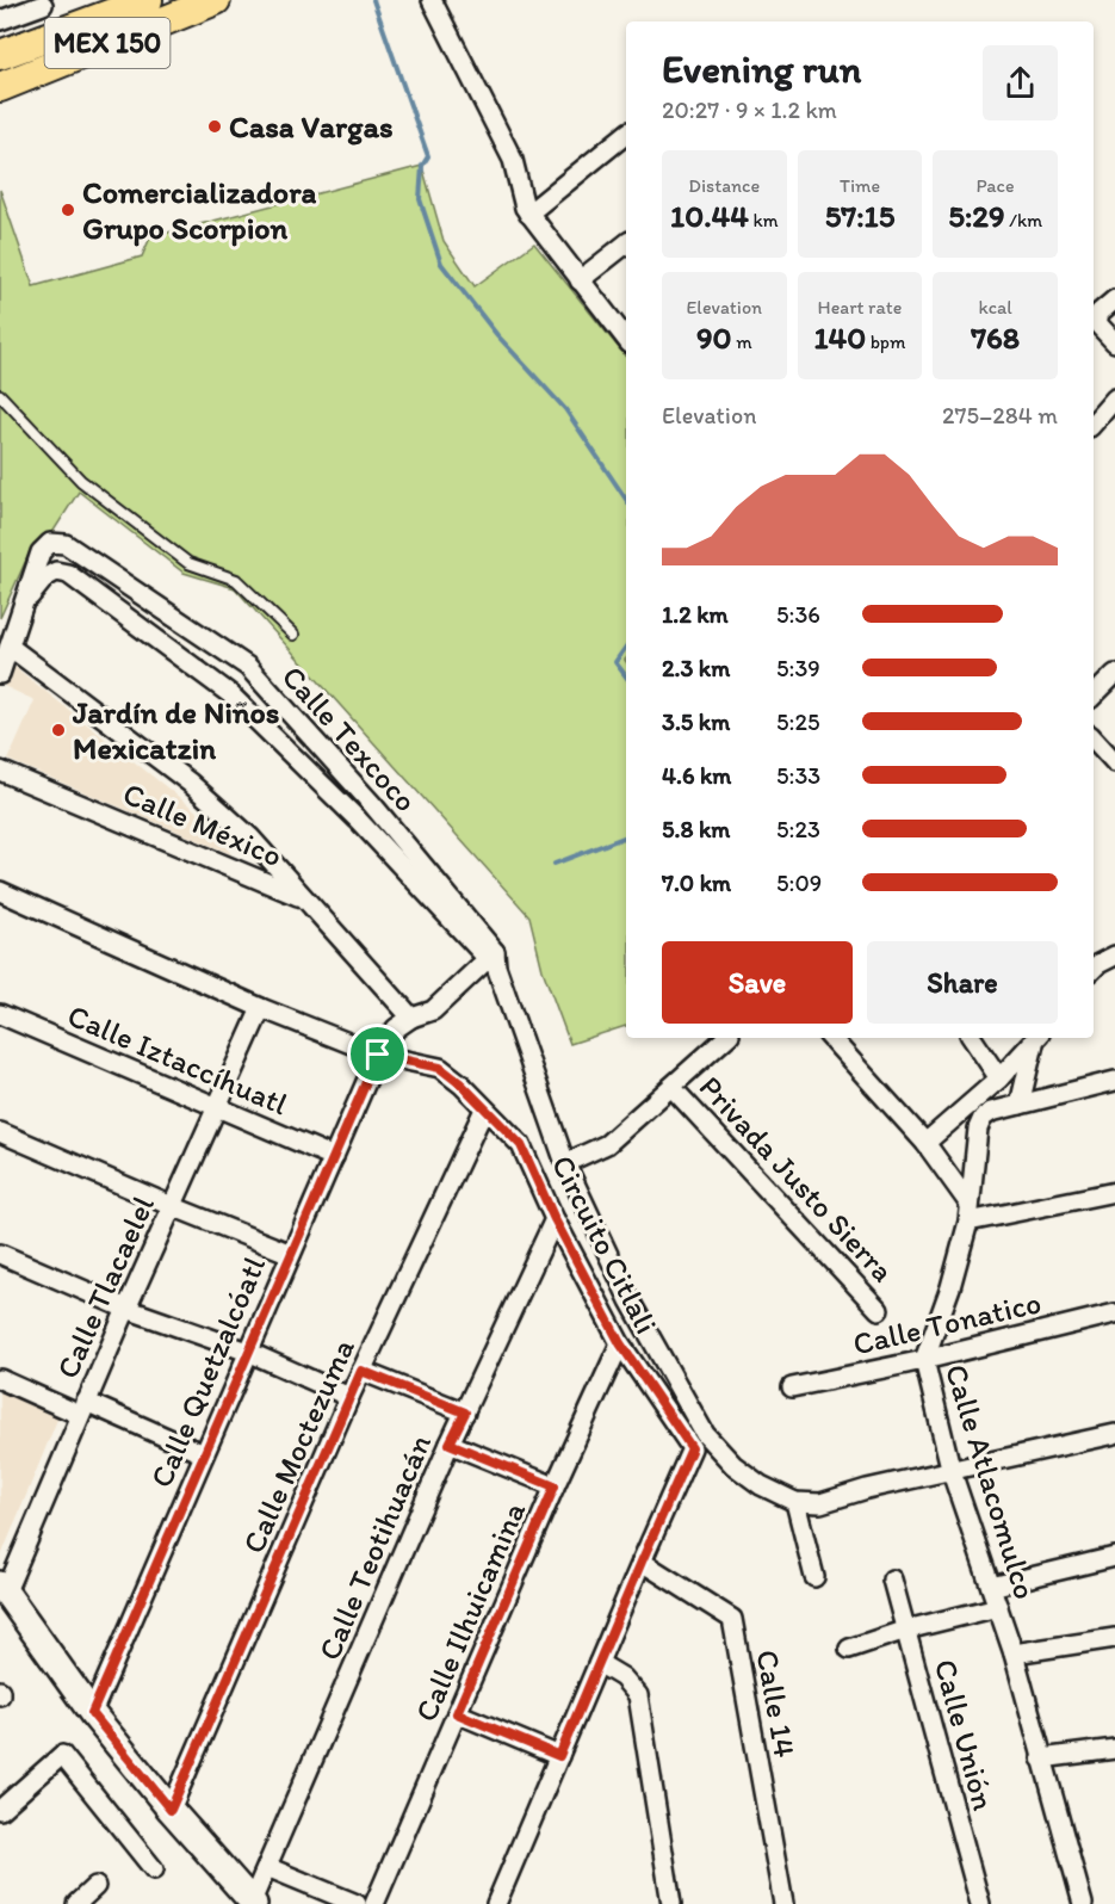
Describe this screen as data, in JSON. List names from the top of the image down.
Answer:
{
  "streets": {
    "main road": ["MEX 150"],
    "street": [
      "Calle Texcoco",
      "Calle México",
      "Calle Iztaccíhuatl",
      "Privada Justo Sierra",
      "Circuito Citlali",
      "Calle Tlacaelel",
      "Calle Tonatico",
      "Calle Quetzalcóatl",
      "Calle Moctezuma",
      "Calle Atlacomulco",
      "Calle Teotihuacán",
      "Calle Ilhuicamina",
      "Calle 14",
      "Calle Unión"
    ]
  },
  "crossings": [
    ["Calle Iztaccíhuatl", "Calle Tlacaelel"],
    ["Calle Iztaccíhuatl", "Calle Quetzalcóatl"],
    ["Circuito Citlali", "Calle Tlacaelel"],
    ["Circuito Citlali", "Calle Quetzalcóatl"],
    ["Circuito Citlali", "Calle Moctezuma"],
    ["Circuito Citlali", "Calle Teotihuacán"],
    ["Circuito Citlali", "Calle Ilhuicamina"],
    ["Circuito Citlali", "Calle 14"],
    ["Calle Tonatico", "Calle Atlacomulco"]
  ],
  "places": ["Casa Vargas", "Comercializadora Grupo Scorpion", "Jardín de Niños Mexicatzin"],
  "page": {
    "heading": ["Evening run", "20:27 · 9 × 1.2 km"],
    "stats": [
      ["Distance", "10.44 km"],
      ["Time", "57:15"],
      ["Pace", "5:29 /km"],
      ["Elevation", "90 m"],
      ["Heart rate", "140 bpm"],
      ["kcal", "768"]
    ],
    "chart": ["Elevation", "275–284 m"],
    "list": [
      {
        "name": "1.2 km",
        "note": "5:36"
      },
      {
        "name": "2.3 km",
        "note": "5:39"
      },
      {
        "name": "3.5 km",
        "note": "5:25"
      },
      {
        "name": "4.6 km",
        "note": "5:33"
      },
      {
        "name": "5.8 km",
        "note": "5:23"
      },
      {
        "name": "7.0 km",
        "note": "5:09"
      }
    ],
    "buttons": ["Save", "Share"]
  }
}
